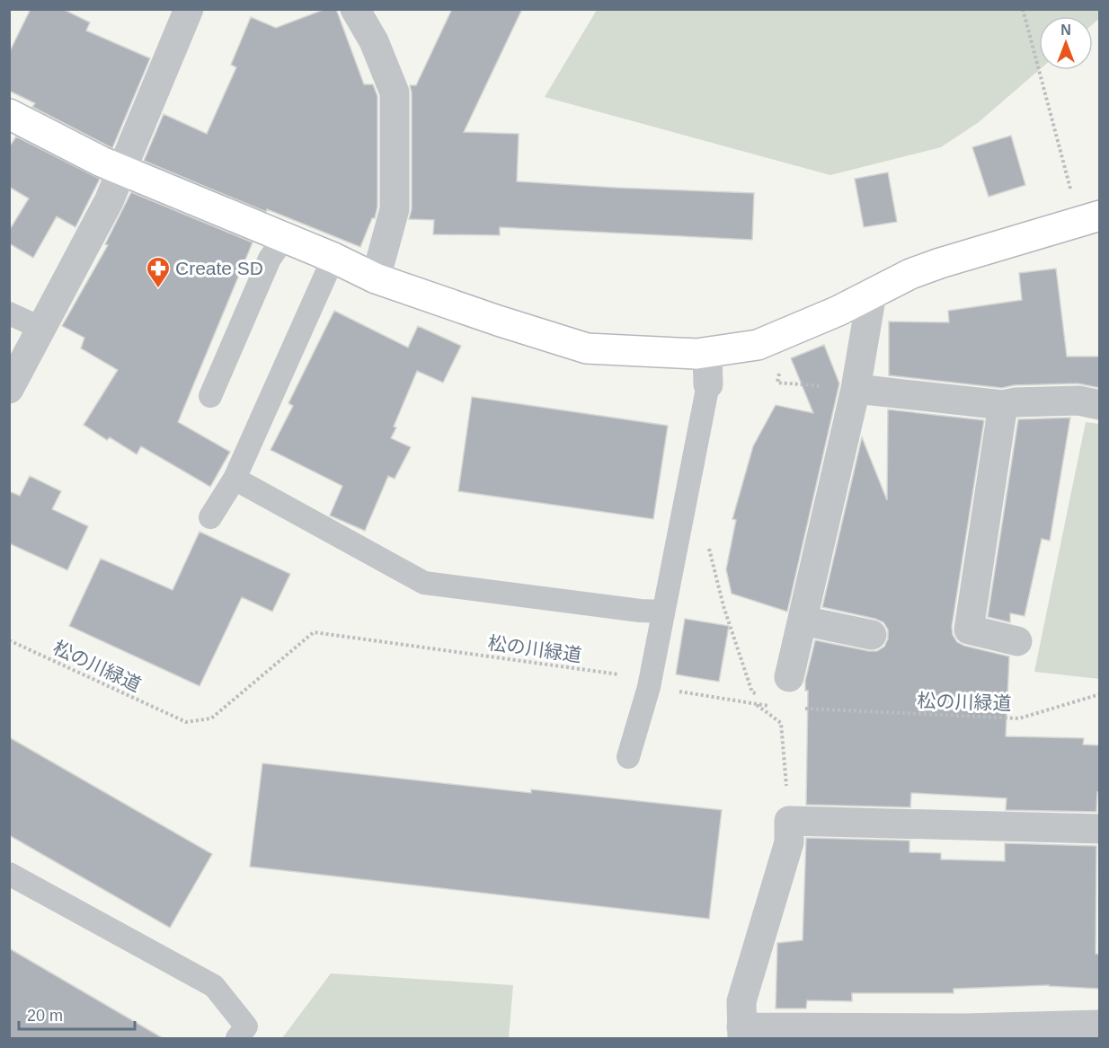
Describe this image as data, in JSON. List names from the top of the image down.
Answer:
{
  "streets": {
    "path": ["松の川緑道"]
  },
  "places": {
    "pharmacy": ["Create SD"]
  },
  "scale_bar": "20 m",
  "north": "top"
}
